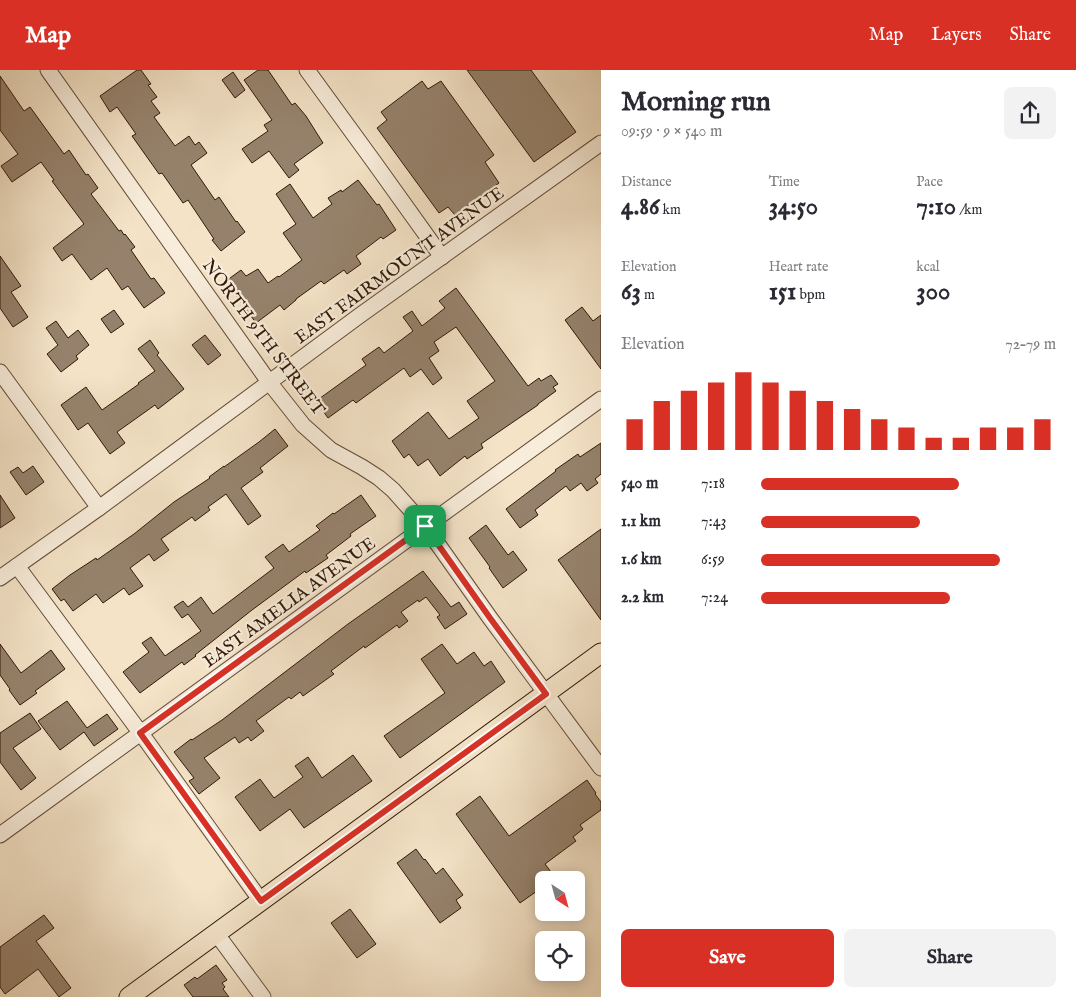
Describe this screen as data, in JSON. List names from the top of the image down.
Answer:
{
  "streets": {
    "street": ["EAST FAIRMOUNT AVENUE", "NORTH 9TH STREET", "EAST AMELIA AVENUE"]
  },
  "crossings": [
    ["EAST FAIRMOUNT AVENUE", "NORTH 9TH STREET"],
    ["NORTH 9TH STREET", "EAST AMELIA AVENUE"]
  ],
  "north": "bottom right",
  "page": {
    "header": "Map",
    "nav": ["Map", "Layers", "Share"],
    "heading": ["Morning run", "09:59 · 9 × 540 m"],
    "stats": [
      ["Distance", "4.86 km"],
      ["Time", "34:50"],
      ["Pace", "7:10 /km"],
      ["Elevation", "63 m"],
      ["Heart rate", "151 bpm"],
      ["kcal", "300"]
    ],
    "chart": ["Elevation", "72–79 m"],
    "list": [
      {
        "name": "540 m",
        "note": "7:18"
      },
      {
        "name": "1.1 km",
        "note": "7:43"
      },
      {
        "name": "1.6 km",
        "note": "6:59"
      },
      {
        "name": "2.2 km",
        "note": "7:24"
      }
    ],
    "buttons": ["Save", "Share"]
  }
}
